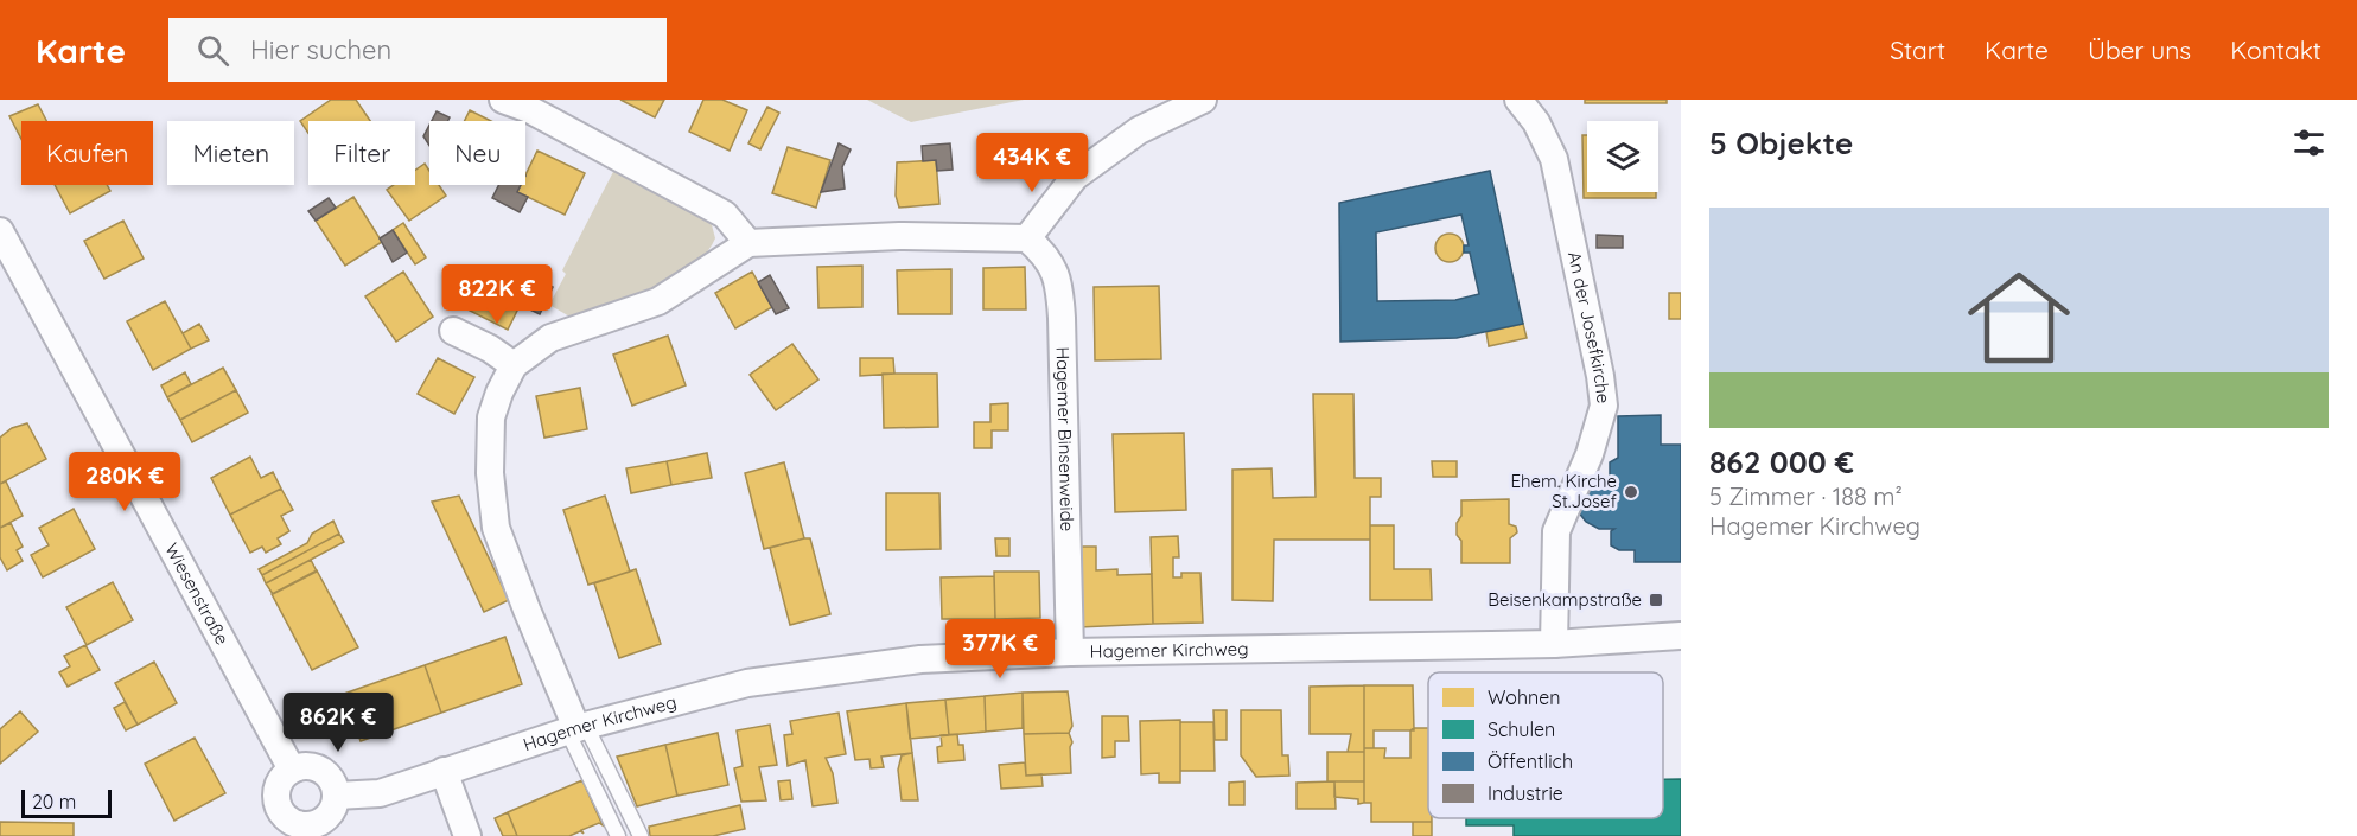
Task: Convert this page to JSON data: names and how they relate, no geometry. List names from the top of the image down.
{
  "streets": {
    "street": [
      "An der Josefkirche",
      "Hagemer Binsenweide",
      "Wiesenstraße",
      "Hagemer Kirchweg"
    ]
  },
  "crossings": [
    ["An der Josefkirche", "Hagemer Kirchweg"],
    ["Hagemer Binsenweide", "Hagemer Kirchweg"],
    ["Wiesenstraße", "Hagemer Kirchweg"]
  ],
  "places": {
    "other": ["Ehem. Kirche St.Josef"],
    "transit": ["Beisenkampstraße"]
  },
  "legend": [
    "Wohnen",
    "Schulen",
    "Öffentlich",
    "Industrie"
  ],
  "scale_bar": "20 m",
  "page": {
    "header": "Karte",
    "search": "Hier suchen",
    "nav": [
      "Start",
      "Karte",
      "Über uns",
      "Kontakt"
    ],
    "heading": "5 Objekte",
    "chip": [
      "Kaufen",
      "Mieten",
      "Filter",
      "Neu"
    ],
    "price": [
      "434K €",
      "822K €",
      "280K €",
      "377K €",
      "862K €"
    ],
    "list": [
      {
        "name": "862 000 €",
        "note": "5 Zimmer · 188 m² · Hagemer Kirchweg"
      }
    ],
    "scale": "20 m"
  }
}
